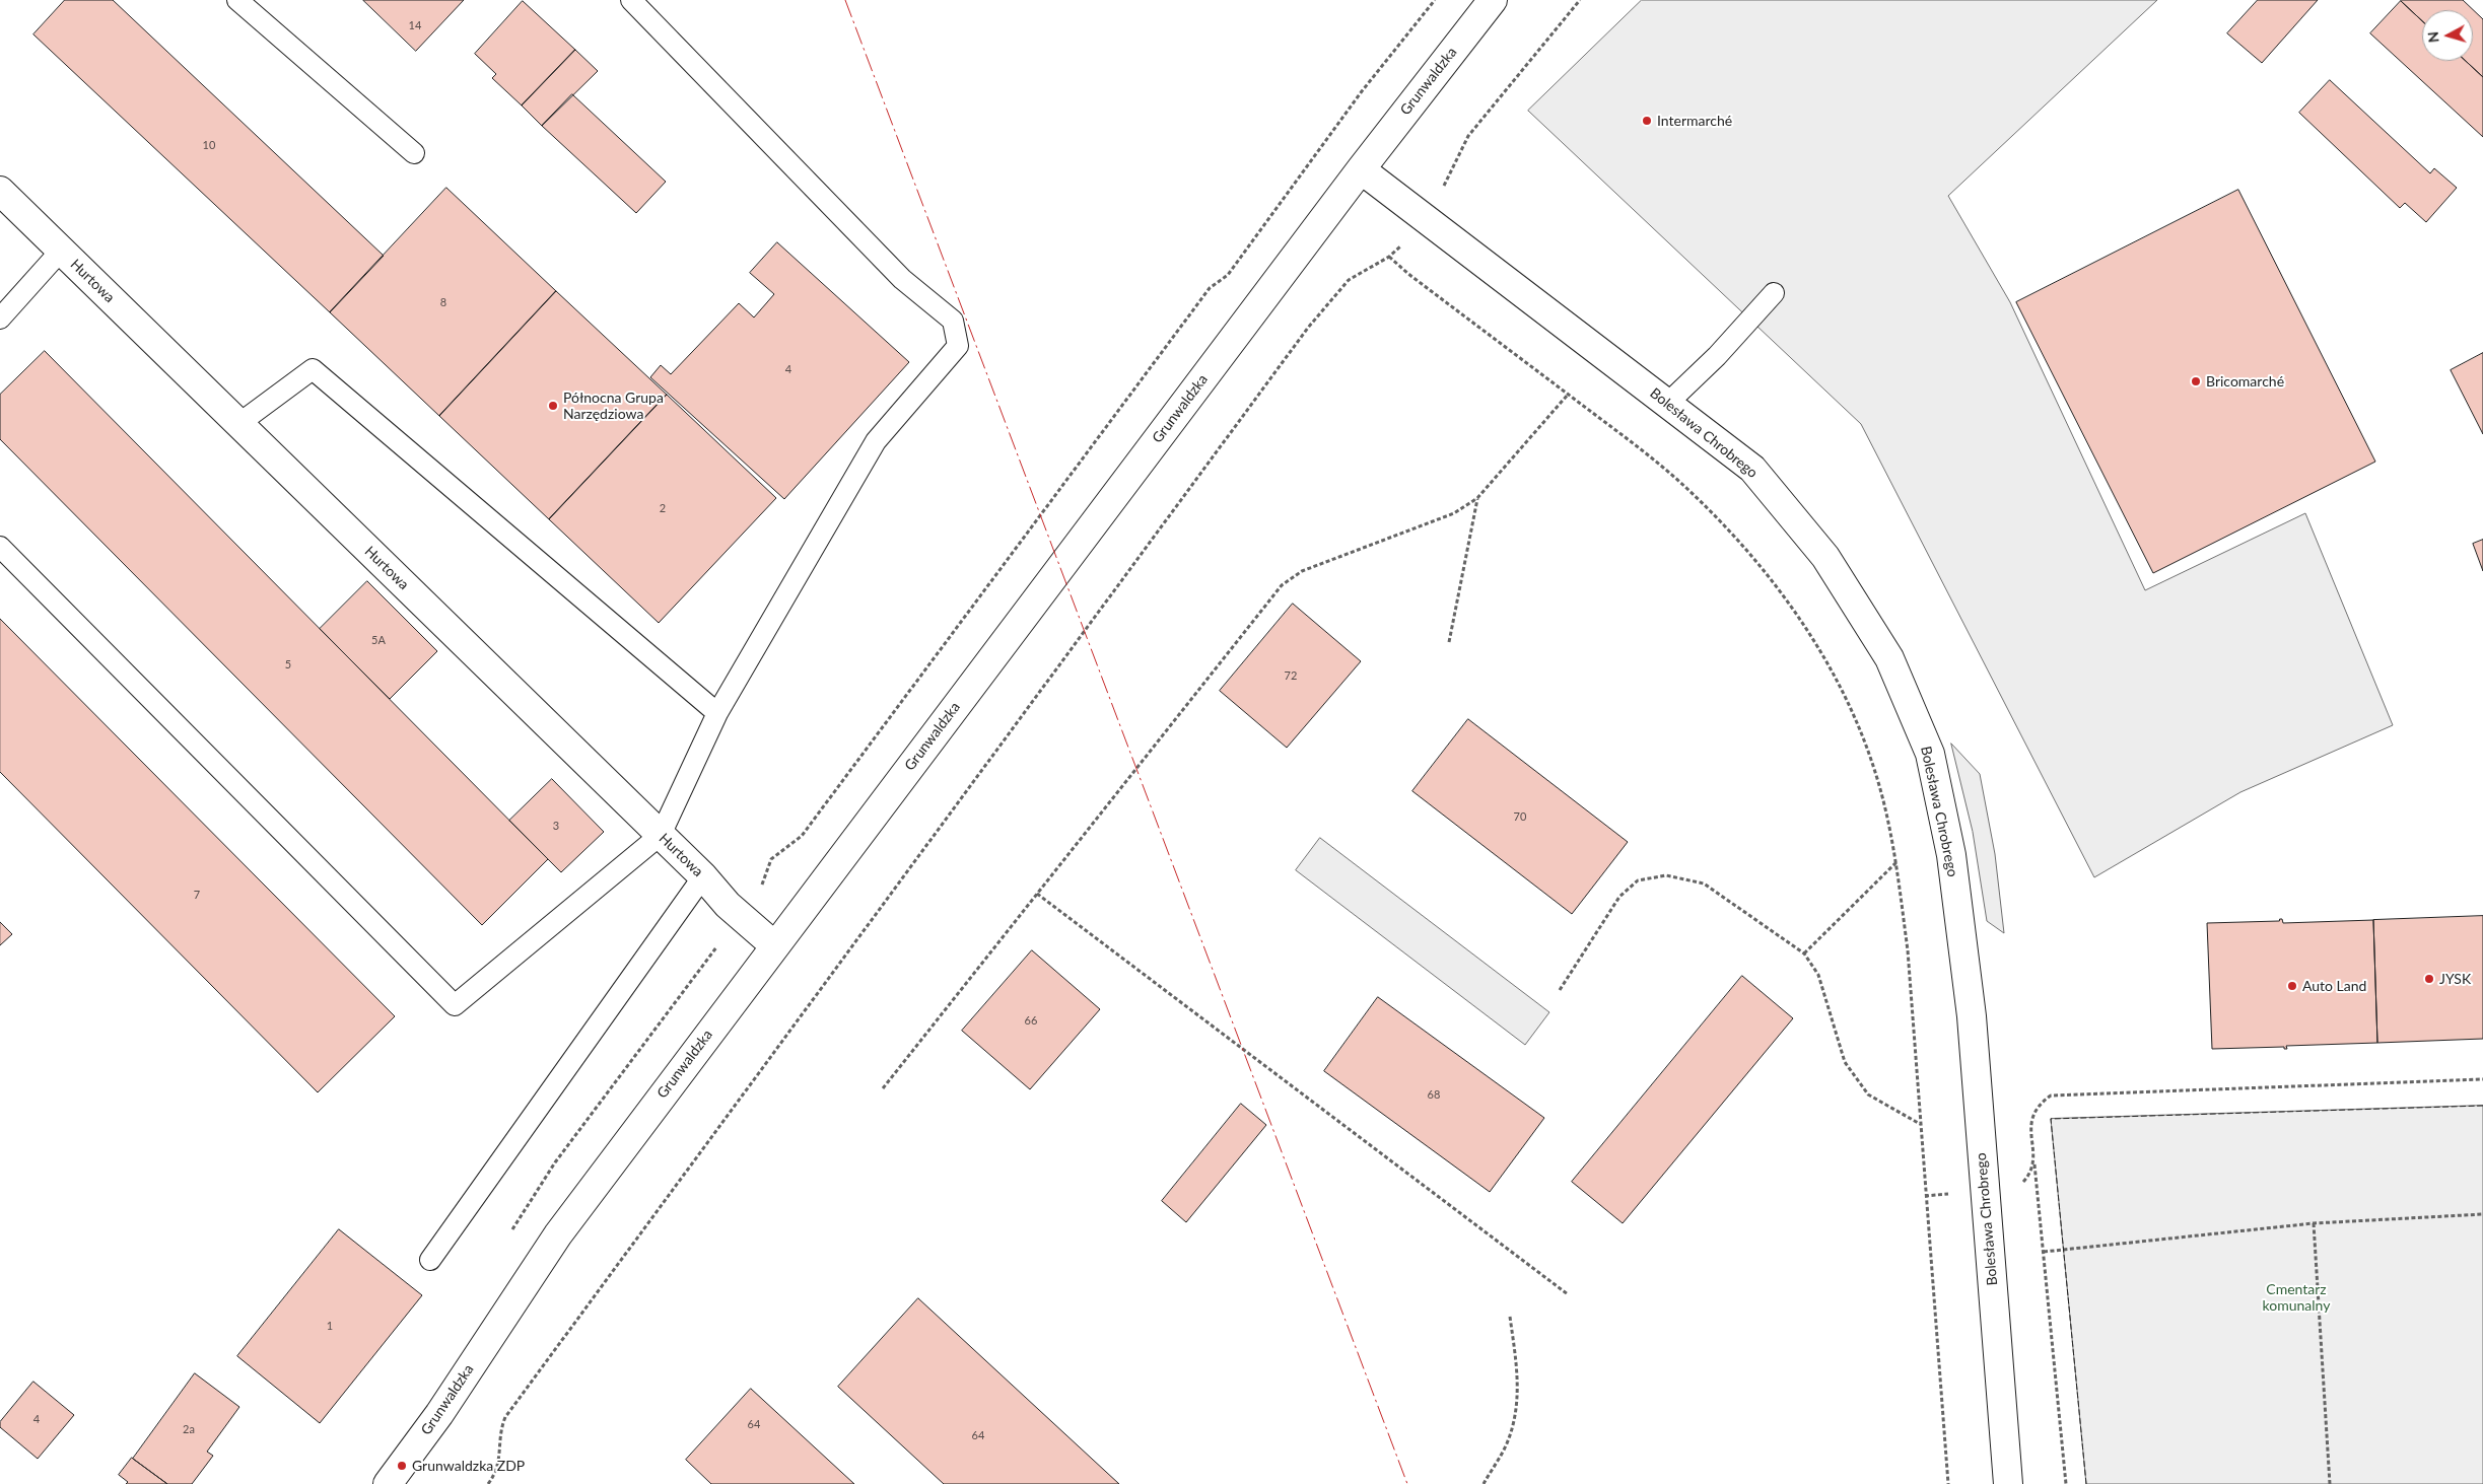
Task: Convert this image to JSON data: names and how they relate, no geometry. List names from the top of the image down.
{
  "streets": {
    "street": ["Grunwaldzka", "Hurtowa", "Bolesława Chrobrego"]
  },
  "crossings": [
    ["Grunwaldzka", "Hurtowa"],
    ["Grunwaldzka", "Bolesława Chrobrego"]
  ],
  "parks": ["Cmentarz komunalny"],
  "places": [
    "Intermarché",
    "Bricomarché",
    "Północna Grupa Narzędziowa",
    "JYSK",
    "Auto Land",
    "Grunwaldzka ZDP"
  ],
  "house_numbers": [
    "14",
    "10",
    "8",
    "4",
    "2",
    "5A",
    "5",
    "72",
    "70",
    "3",
    "7",
    "66",
    "68",
    "1",
    "4",
    "64",
    "2a",
    "64"
  ],
  "north": "left"
}
